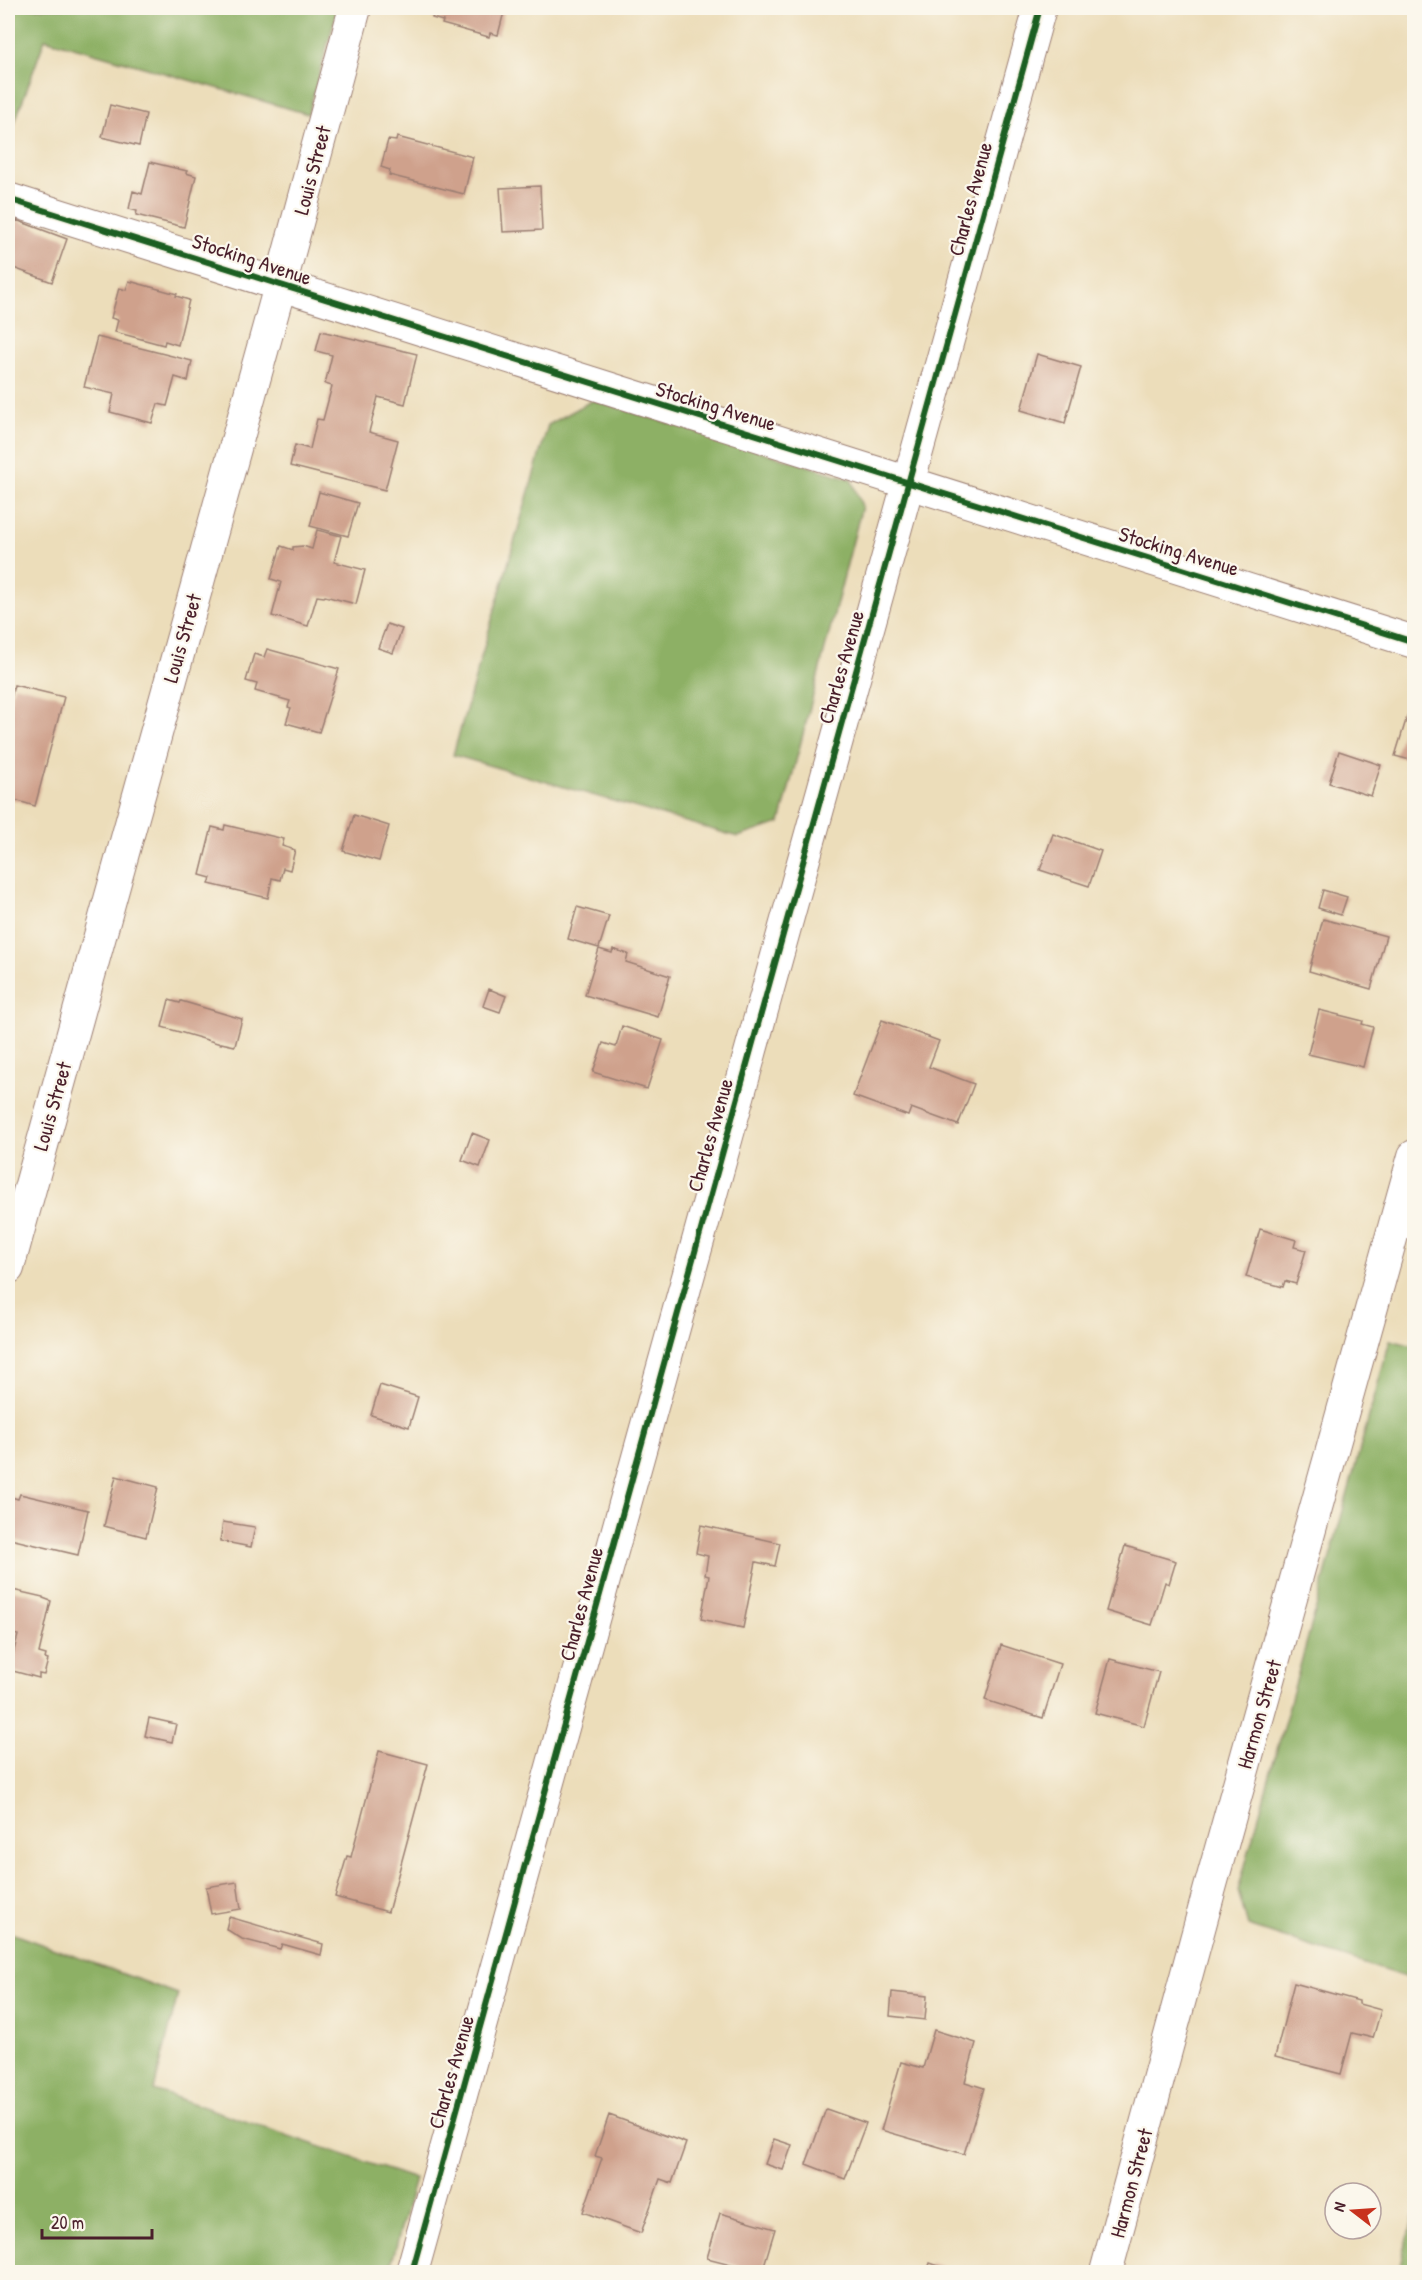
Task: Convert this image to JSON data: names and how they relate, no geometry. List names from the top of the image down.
{
  "streets": {
    "street": [
      "Louis Street",
      "Charles Avenue",
      "Stocking Avenue",
      "Harmon Street"
    ]
  },
  "crossings": [
    ["Louis Street", "Stocking Avenue"],
    ["Charles Avenue", "Stocking Avenue"]
  ],
  "scale_bar": "20 m",
  "north": "left"
}
